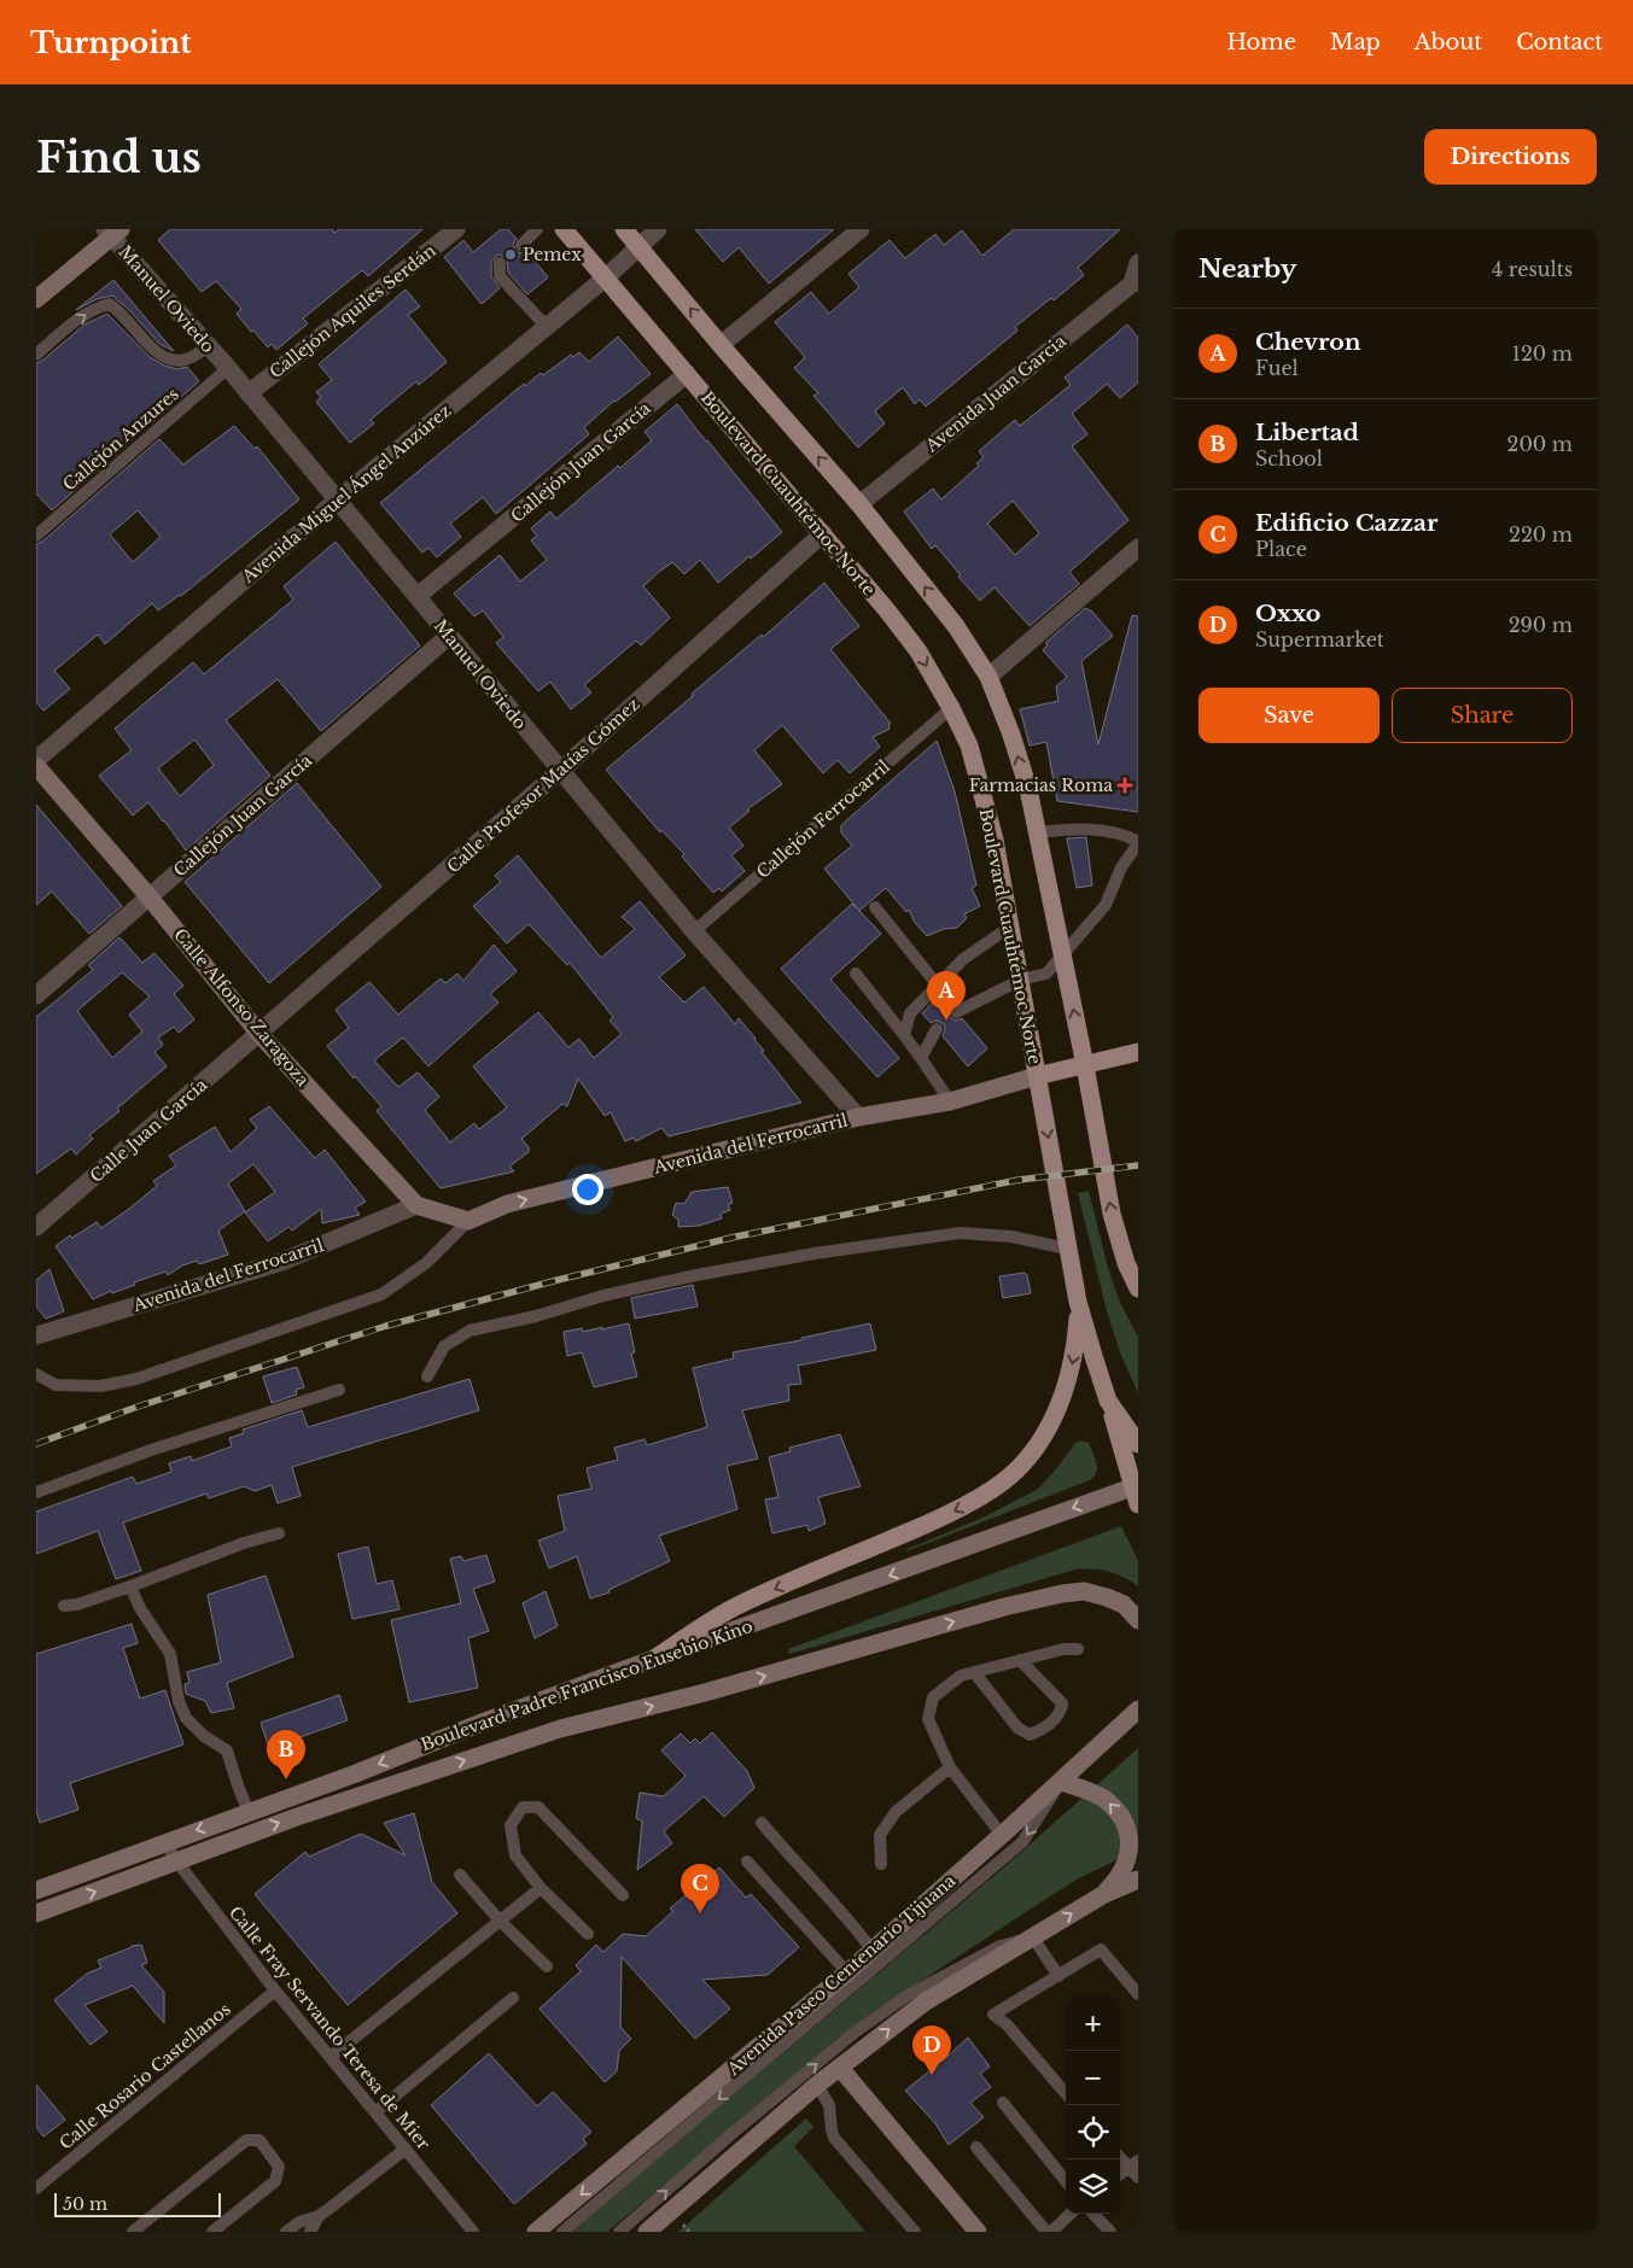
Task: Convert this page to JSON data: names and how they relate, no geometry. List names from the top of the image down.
{
  "streets": {
    "main road": [
      "Boulevard Cuauhtémoc Norte",
      "Calle Alfonso Zaragoza",
      "Avenida del Ferrocarril",
      "Boulevard Padre Francisco Eusebio Kino",
      "Avenida Paseo Centenario Tijuana"
    ],
    "street": [
      "Manuel Oviedo",
      "Callejón Aquiles Serdán",
      "Avenida Juan Garcia",
      "Callejón Juan García",
      "Avenida Miguel Ángel Anzúrez",
      "Calle Profesor Matías Gómez",
      "Calle Juan García"
    ],
    "lane": [
      "Callejón Anzures",
      "Callejón Ferrocarril",
      "Calle Fray Servando Teresa de Mier",
      "Calle Rosario Castellanos"
    ]
  },
  "crossings": [
    ["Manuel Oviedo", "Callejón Aquiles Serdán"],
    ["Manuel Oviedo", "Callejón Anzures"],
    ["Manuel Oviedo", "Callejón Juan García"],
    ["Manuel Oviedo", "Avenida Miguel Ángel Anzúrez"],
    ["Manuel Oviedo", "Calle Profesor Matías Gómez"],
    ["Manuel Oviedo", "Callejón Ferrocarril"],
    ["Manuel Oviedo", "Avenida del Ferrocarril"],
    ["Callejón Juan García", "Boulevard Cuauhtémoc Norte"],
    ["Callejón Juan García", "Calle Alfonso Zaragoza"],
    ["Avenida Miguel Ángel Anzúrez", "Boulevard Cuauhtémoc Norte"],
    ["Boulevard Cuauhtémoc Norte", "Calle Profesor Matías Gómez"],
    ["Boulevard Cuauhtémoc Norte", "Callejón Ferrocarril"],
    ["Boulevard Cuauhtémoc Norte", "Avenida del Ferrocarril"],
    ["Calle Profesor Matías Gómez", "Calle Alfonso Zaragoza"],
    ["Calle Profesor Matías Gómez", "Calle Juan García"],
    ["Calle Alfonso Zaragoza", "Calle Juan García"],
    ["Calle Alfonso Zaragoza", "Avenida del Ferrocarril"],
    ["Boulevard Padre Francisco Eusebio Kino", "Calle Fray Servando Teresa de Mier"],
    ["Calle Fray Servando Teresa de Mier", "Calle Rosario Castellanos"]
  ],
  "one_way": ["Avenida del Ferrocarril"],
  "places": {
    "other": ["Pemex"],
    "health": ["Farmacias Roma"]
  },
  "scale_bar": "50 m",
  "page": {
    "header": "Turnpoint",
    "nav": [
      "Home",
      "Map",
      "About",
      "Contact"
    ],
    "buttons": [
      "Directions",
      ["Save", "Share"]
    ],
    "title": "Find us",
    "heading": ["Nearby", "4 results"],
    "list": [
      {
        "mark": "A",
        "name": "Chevron",
        "note": "Fuel",
        "value": "120 m"
      },
      {
        "mark": "B",
        "name": "Libertad",
        "note": "School",
        "value": "200 m"
      },
      {
        "mark": "C",
        "name": "Edificio Cazzar",
        "note": "Place",
        "value": "220 m"
      },
      {
        "mark": "D",
        "name": "Oxxo",
        "note": "Supermarket",
        "value": "290 m"
      }
    ],
    "pins": [
      "A",
      "B",
      "C",
      "D"
    ],
    "map_buttons": ["+", "−"],
    "scale": "50 m"
  }
}
